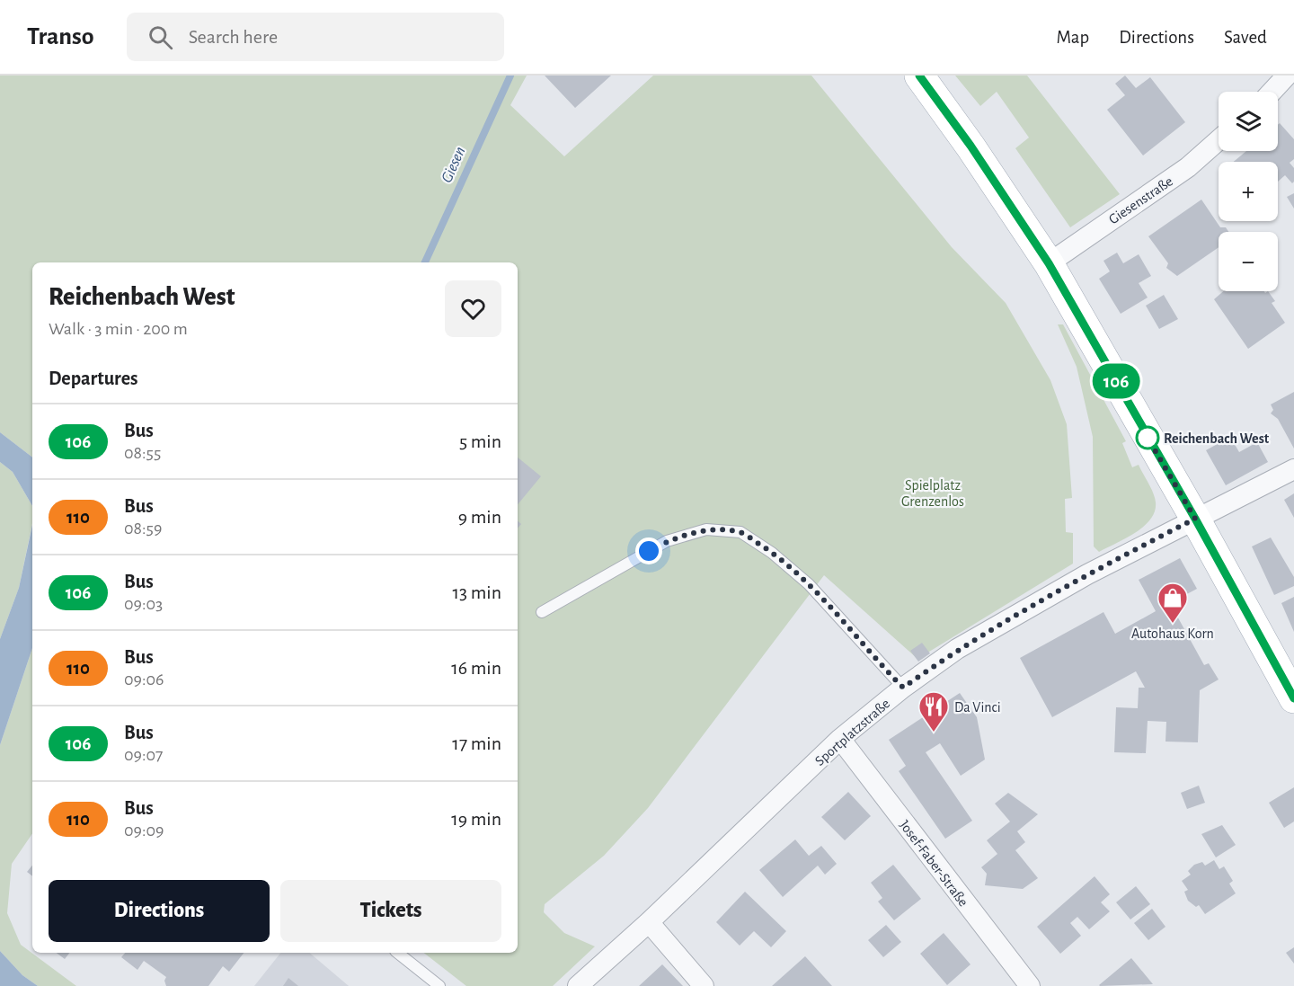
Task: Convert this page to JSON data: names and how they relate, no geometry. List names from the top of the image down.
{
  "streets": {
    "street": ["Giesenstraße", "Sportplatzstraße", "Josef-Faber-Straße"]
  },
  "crossings": [
    ["Sportplatzstraße", "Josef-Faber-Straße"]
  ],
  "water": ["Giesen"],
  "parks": ["Spielplatz Grenzenlos"],
  "places": {
    "other": ["Reichenbach West"],
    "shop": ["Autohaus Korn"],
    "restaurant": ["Da Vinci"]
  },
  "lines": ["bus line 106"],
  "page": {
    "header": "Transo",
    "search": "Search here",
    "nav": ["Map", "Directions", "Saved"],
    "on_map": "106",
    "map_buttons": ["+", "−"],
    "heading": [
      ["Reichenbach West", "Walk · 3 min · 200 m"],
      "Departures"
    ],
    "list": [
      {
        "mark": "106",
        "name": "Bus",
        "note": "08:55",
        "value": "5 min"
      },
      {
        "mark": "110",
        "name": "Bus",
        "note": "08:59",
        "value": "9 min"
      },
      {
        "mark": "106",
        "name": "Bus",
        "note": "09:03",
        "value": "13 min"
      },
      {
        "mark": "110",
        "name": "Bus",
        "note": "09:06",
        "value": "16 min"
      },
      {
        "mark": "106",
        "name": "Bus",
        "note": "09:07",
        "value": "17 min"
      },
      {
        "mark": "110",
        "name": "Bus",
        "note": "09:09",
        "value": "19 min"
      }
    ],
    "buttons": ["Directions", "Tickets"]
  }
}
